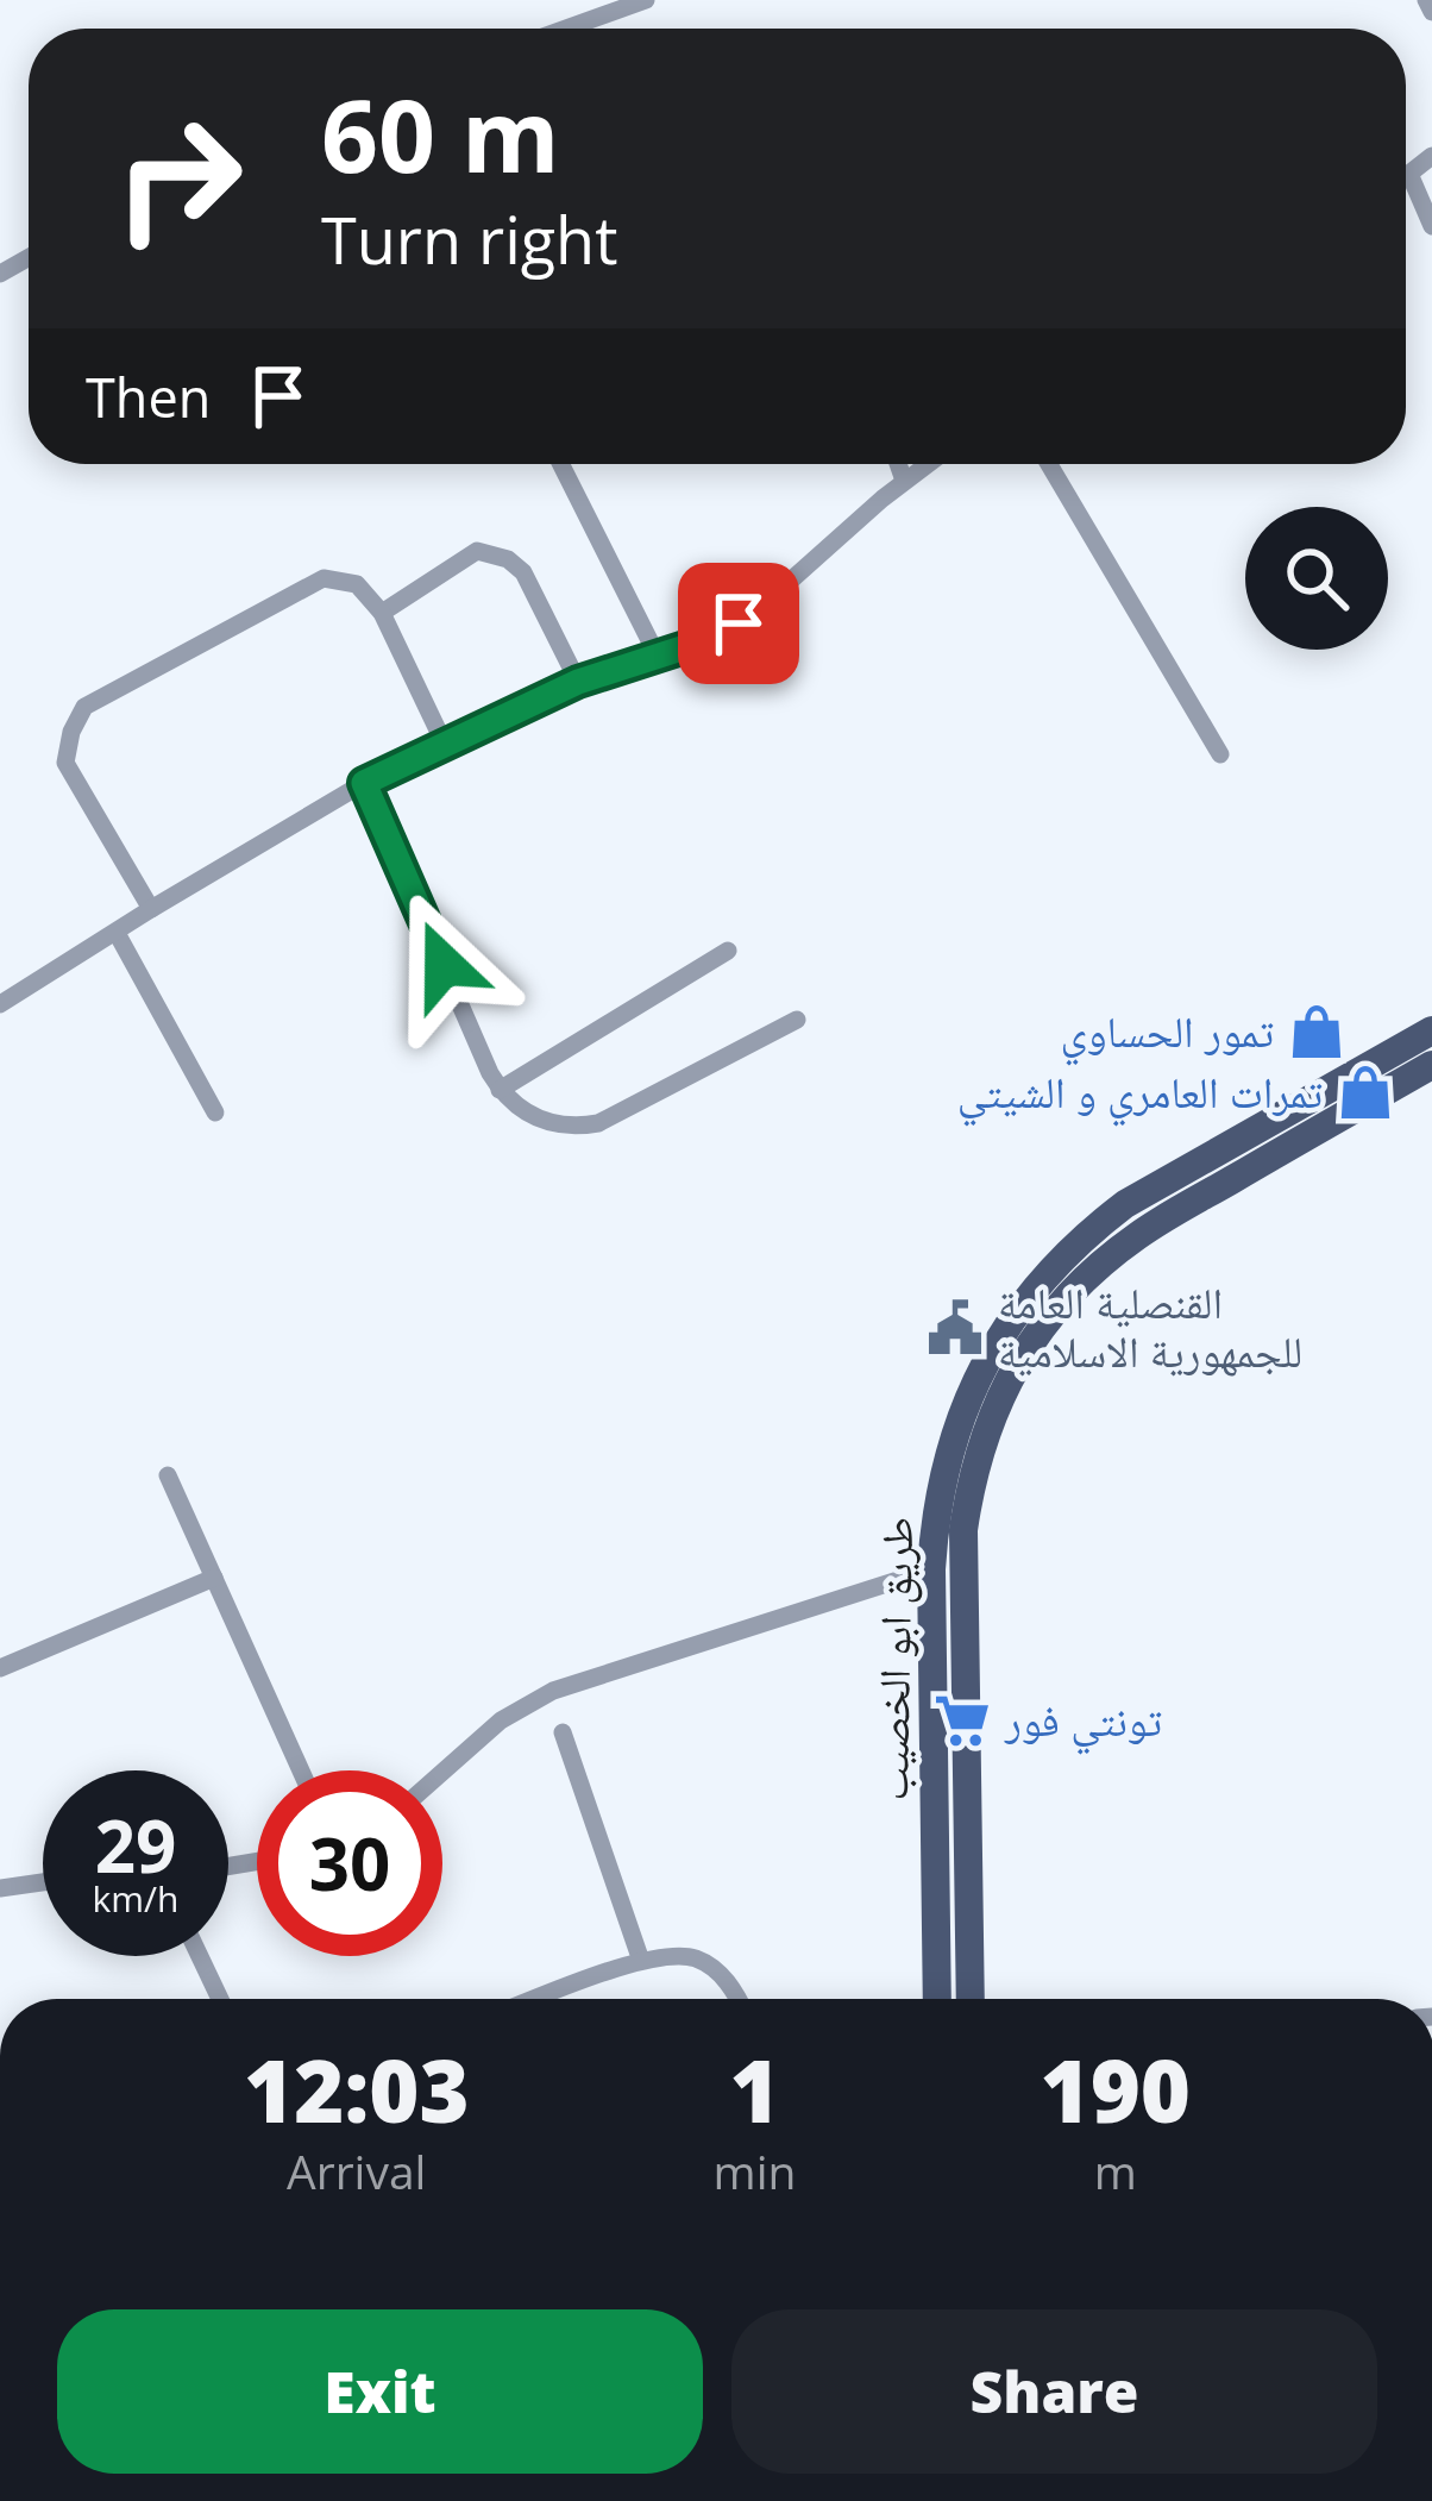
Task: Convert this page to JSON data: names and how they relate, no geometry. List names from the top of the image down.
{
  "streets": {
    "main road": ["طريق ابو الخصيب"]
  },
  "places": {
    "shop": ["تمور الحساوي", "تمرات العامري و الشيتي"],
    "public building": ["القنصلية العامة للجمهورية الاسلامية"],
    "supermarket": ["تونتي فور"]
  },
  "page": {
    "turn": ["60 m", "Turn right"],
    "then": "Then",
    "speed": "29 km/h",
    "limit": "30",
    "eta": [
      "12:03",
      "Arrival",
      "1",
      "min",
      "190",
      "m"
    ],
    "buttons": ["Exit", "Share"]
  }
}
